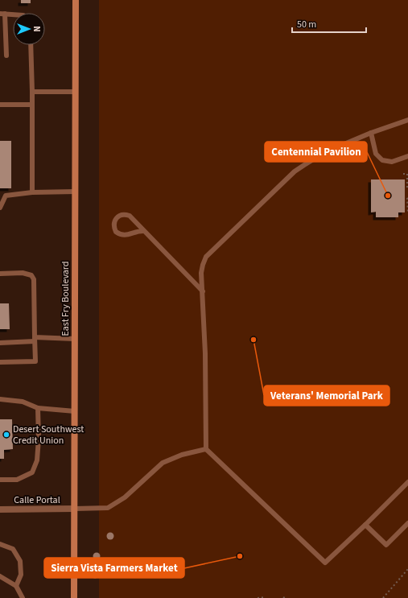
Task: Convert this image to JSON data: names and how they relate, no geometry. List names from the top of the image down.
{
  "streets": {
    "main road": ["East Fry Boulevard"],
    "street": ["Calle Portal"]
  },
  "crossings": [
    ["East Fry Boulevard", "Calle Portal"]
  ],
  "places": [
    "Centennial Pavilion",
    "Veterans' Memorial Park",
    "Desert Southwest Credit Union",
    "Sierra Vista Farmers Market"
  ],
  "scale_bar": "50 m",
  "north": "right"
}
